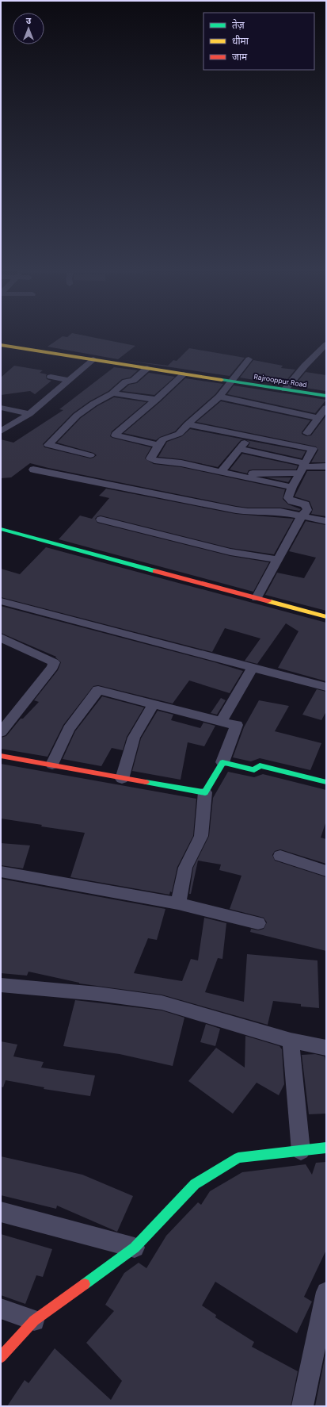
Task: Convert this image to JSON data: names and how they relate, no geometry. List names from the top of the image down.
{
  "streets": {
    "street": ["Rajrooppur Road"]
  },
  "legend": ["तेज़", "धीमा", "जाम"],
  "north": "top"
}
